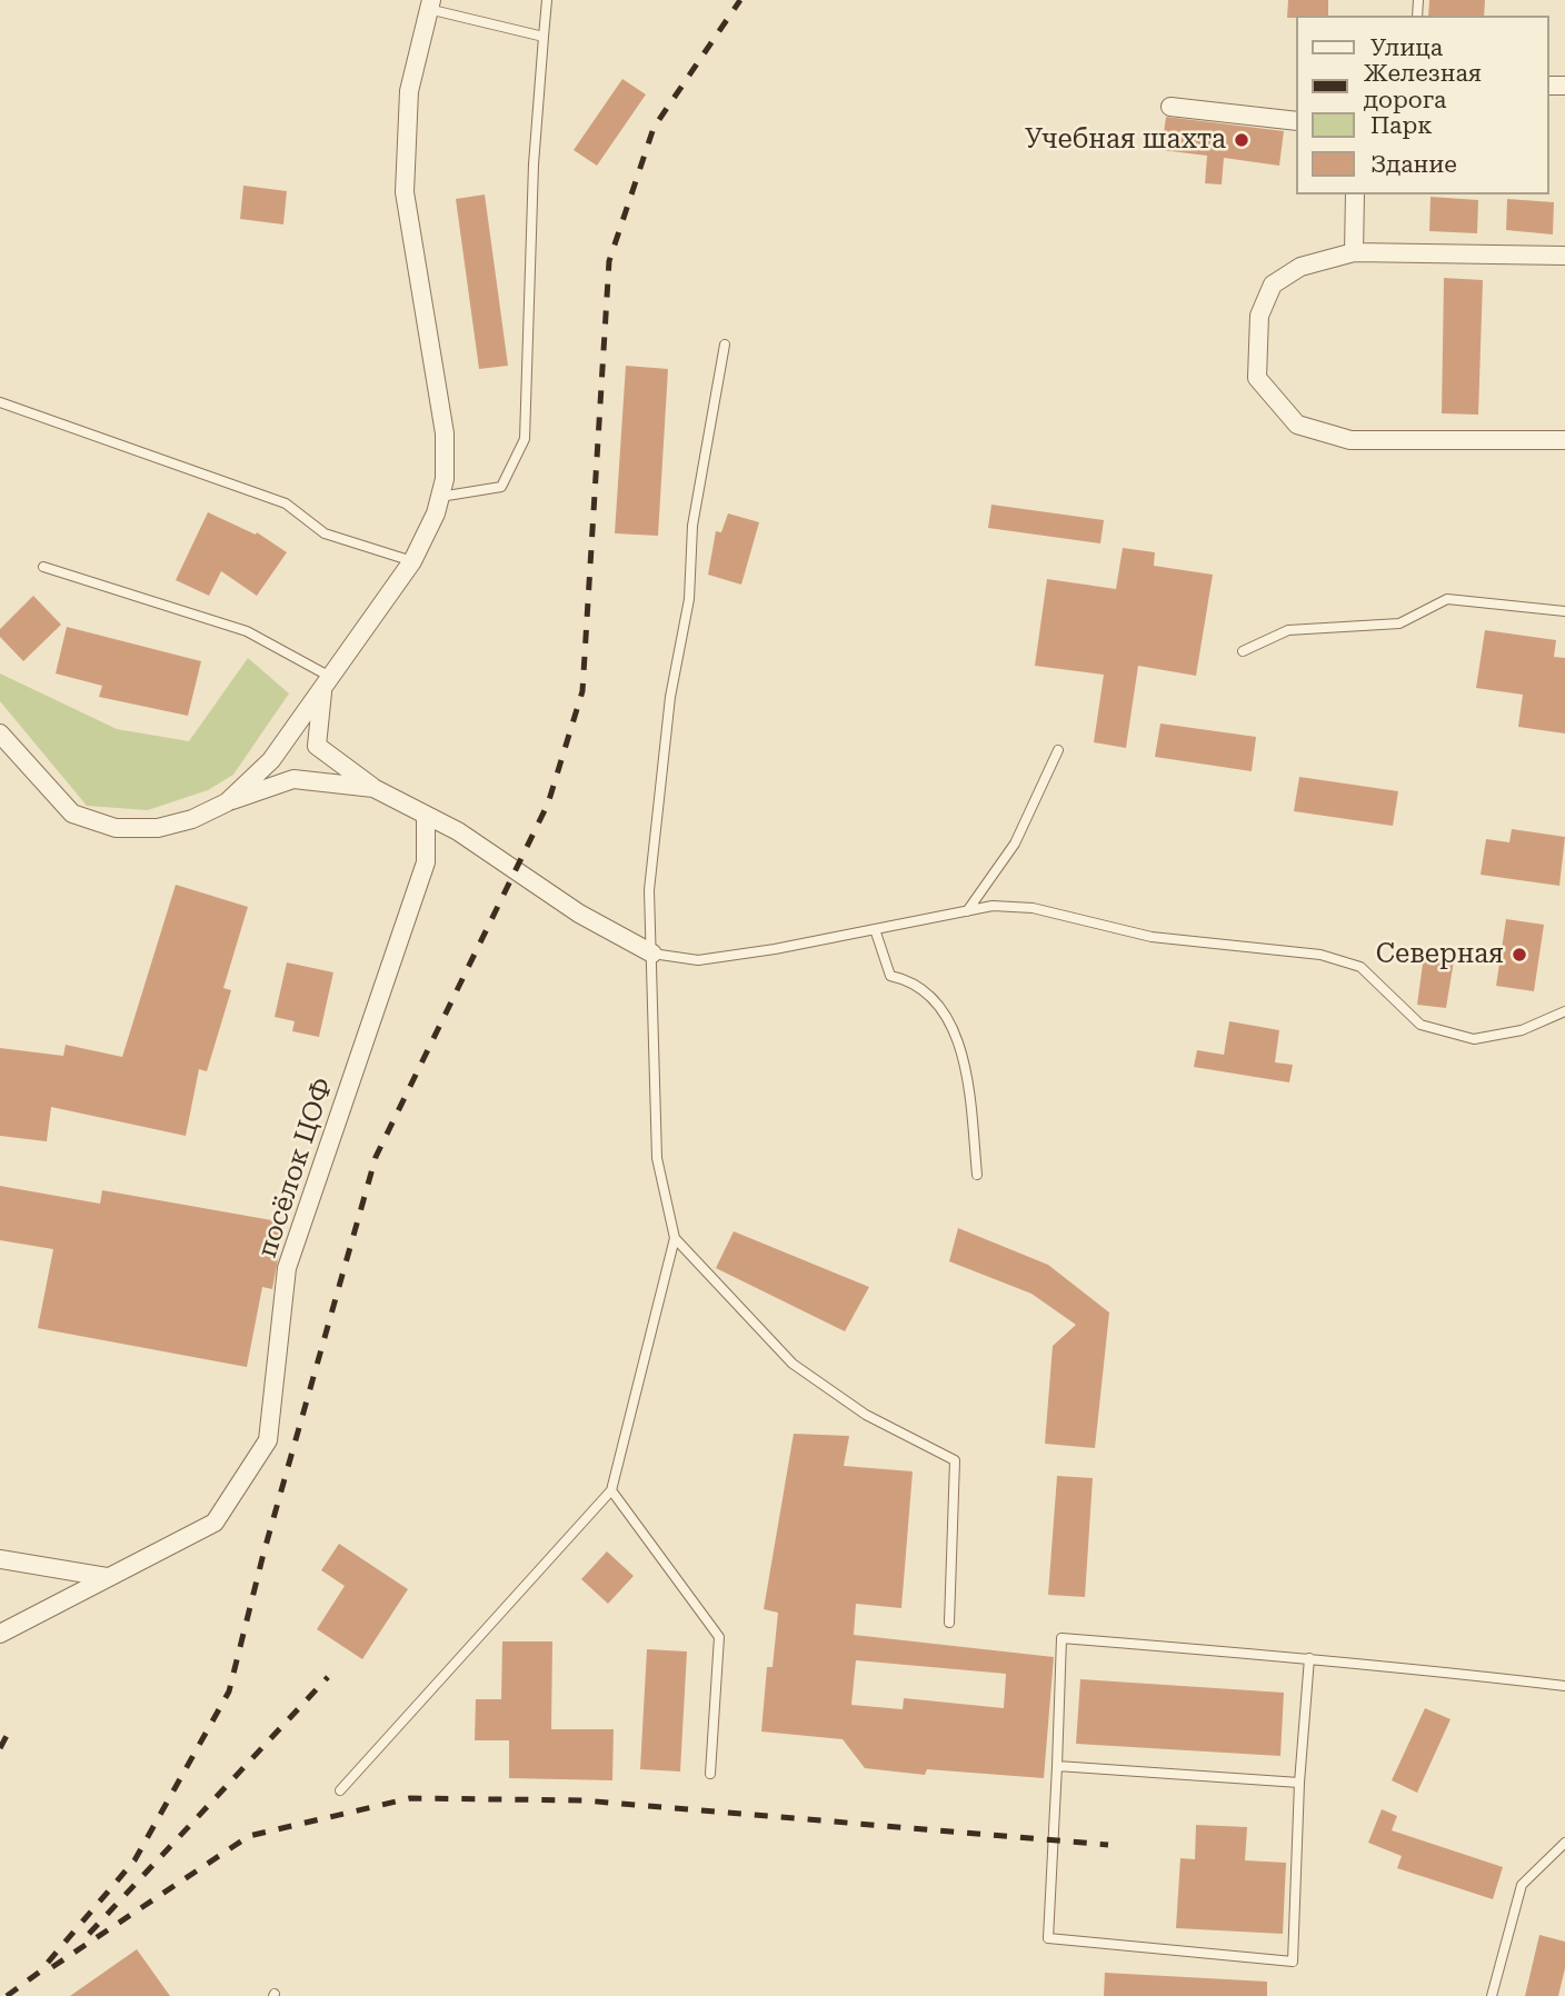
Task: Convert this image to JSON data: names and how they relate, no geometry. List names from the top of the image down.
{
  "streets": {
    "street": ["посёлок ЦОФ"]
  },
  "places": ["Учебная шахта", "Северная"],
  "legend": [
    "Улица",
    "Железная дорога",
    "Парк",
    "Здание"
  ]
}
